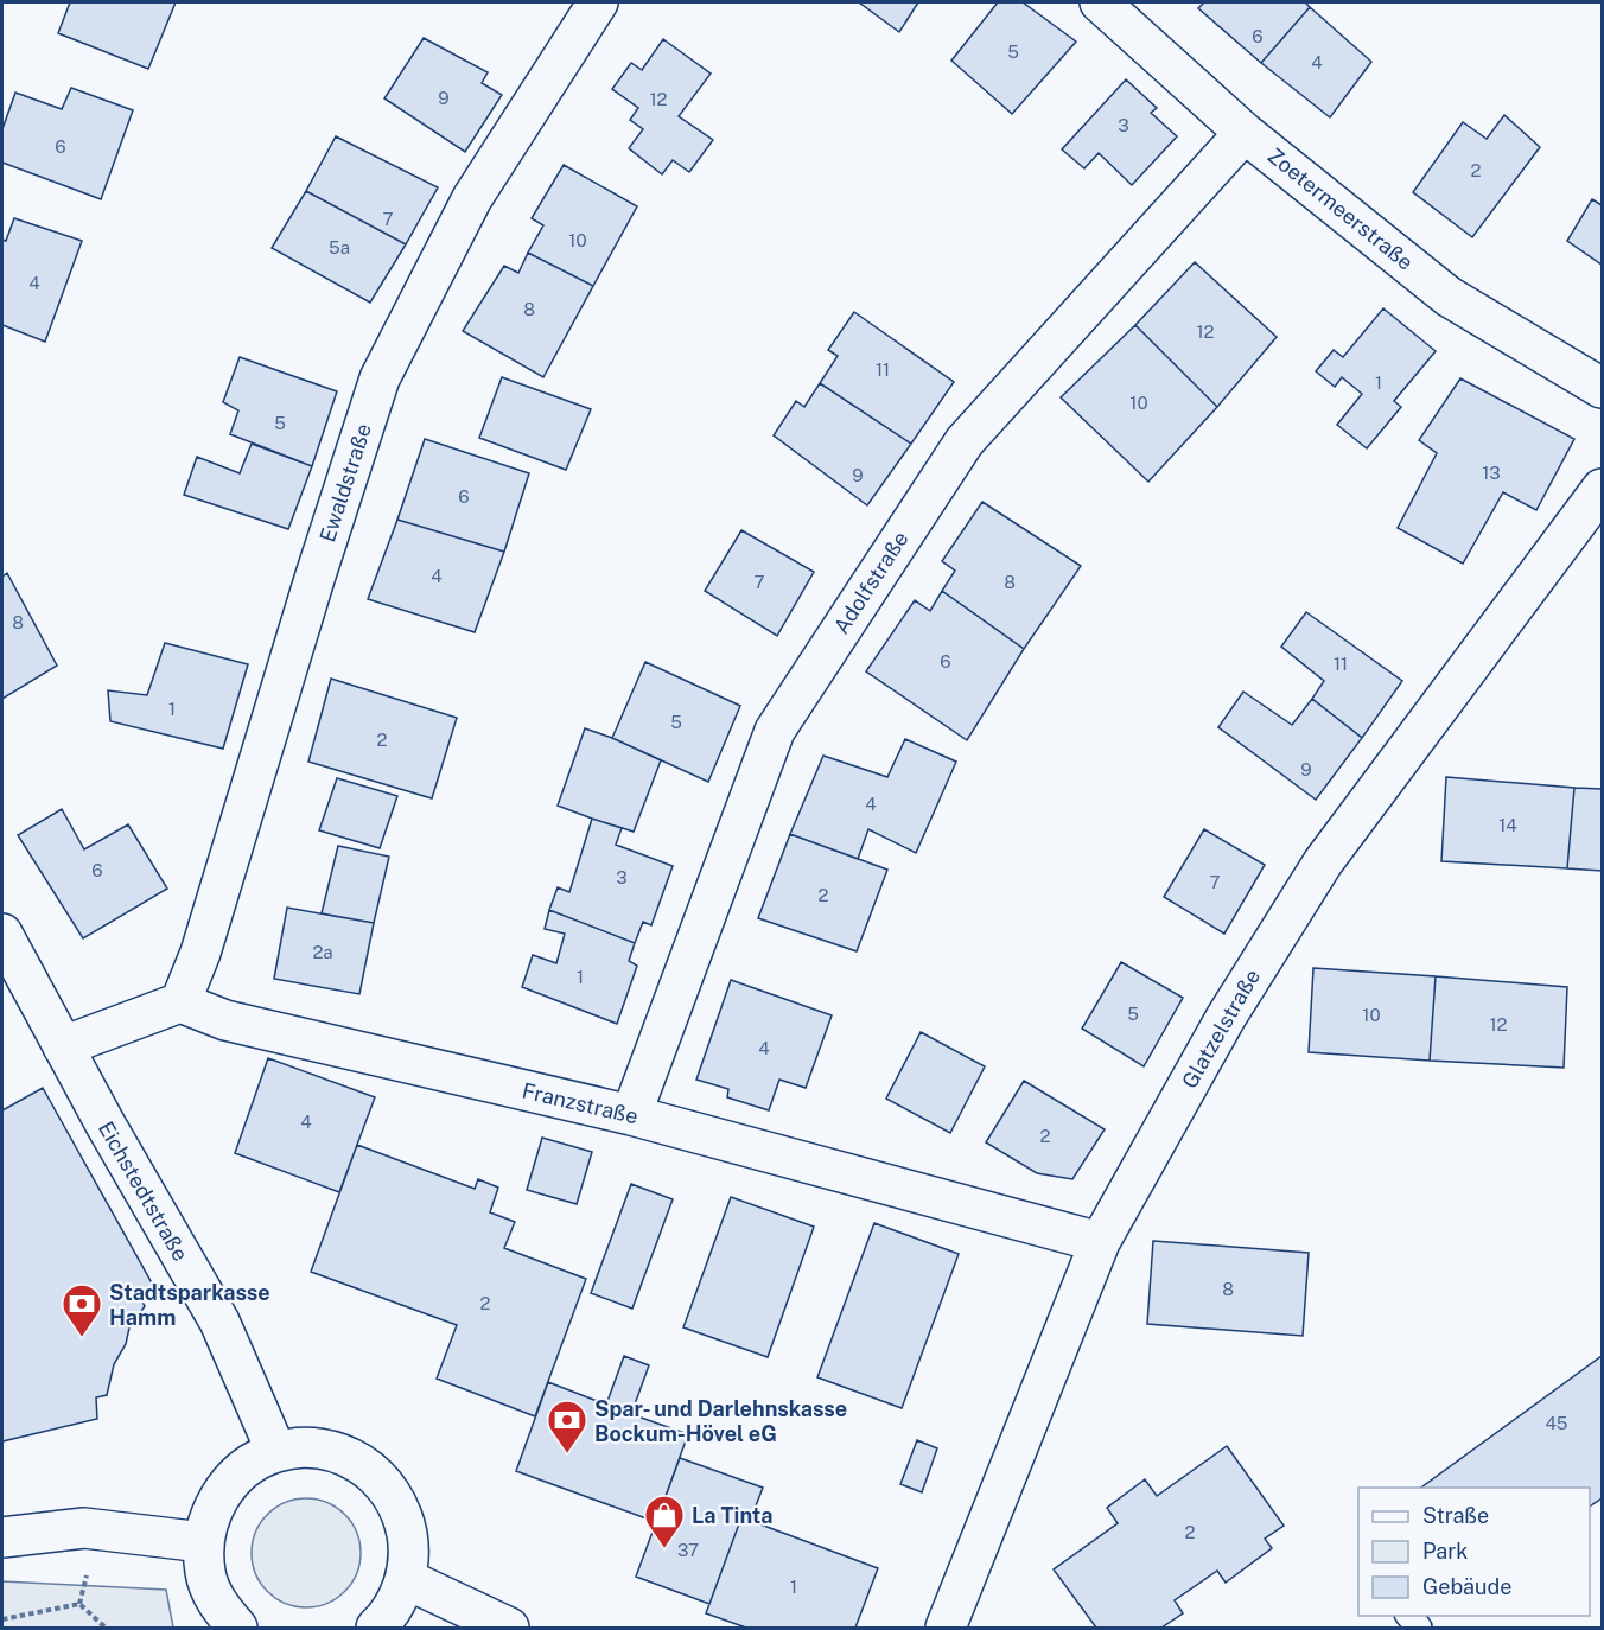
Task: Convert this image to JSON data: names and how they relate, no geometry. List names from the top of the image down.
{
  "streets": {
    "street": [
      "Zoetermeerstraße",
      "Ewaldstraße",
      "Adolfstraße",
      "Glatzelstraße",
      "Franzstraße",
      "Eichstedtstraße"
    ]
  },
  "crossings": [
    ["Zoetermeerstraße", "Adolfstraße"],
    ["Ewaldstraße", "Franzstraße"],
    ["Adolfstraße", "Franzstraße"],
    ["Glatzelstraße", "Franzstraße"]
  ],
  "places": {
    "bank": ["Stadtsparkasse Hamm", "Spar- und Darlehnskasse Bockum-Hövel eG"],
    "shop": ["La Tinta"]
  },
  "house_numbers": [
    "6",
    "5",
    "4",
    "9",
    "12",
    "3",
    "6",
    "2",
    "7",
    "10",
    "5a",
    "4",
    "8",
    "12",
    "11",
    "1",
    "10",
    "5",
    "13",
    "9",
    "6",
    "4",
    "7",
    "8",
    "8",
    "6",
    "11",
    "1",
    "5",
    "2",
    "9",
    "4",
    "14",
    "6",
    "3",
    "7",
    "2",
    "2a",
    "1",
    "5",
    "10",
    "12",
    "4",
    "4",
    "2",
    "8",
    "2",
    "45",
    "2",
    "37",
    "1"
  ],
  "legend": ["Straße", "Park", "Gebäude"]
}
